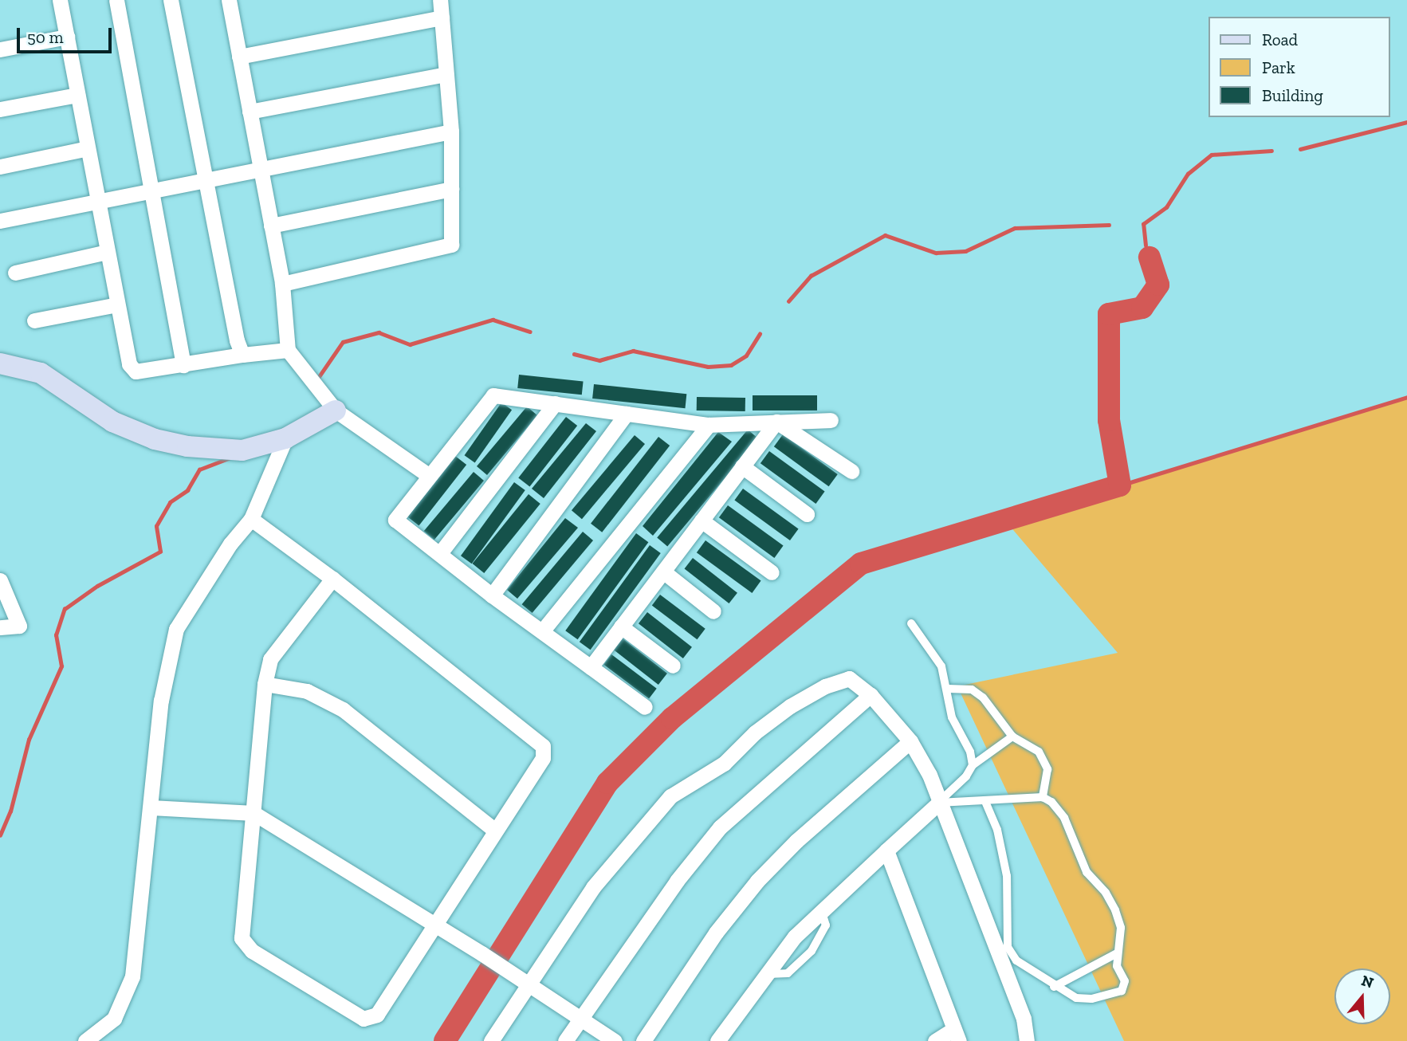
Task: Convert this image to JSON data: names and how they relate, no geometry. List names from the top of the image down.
{
  "legend": ["Road", "Park", "Building"],
  "scale_bar": "50 m",
  "north": "top"
}
